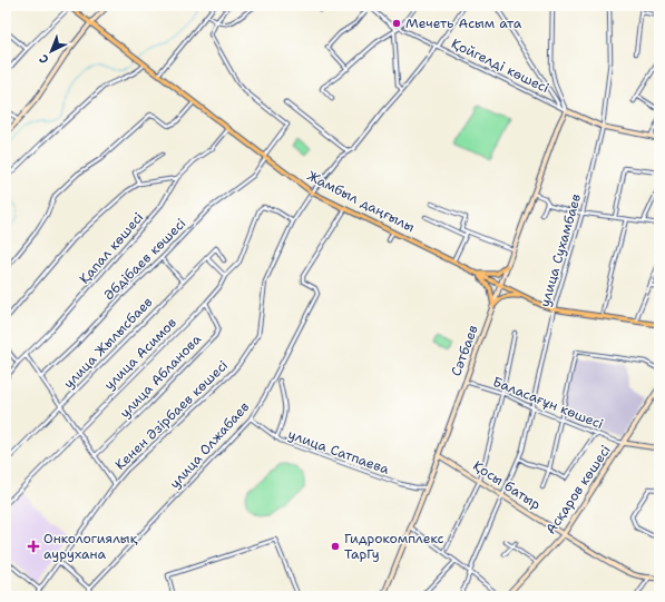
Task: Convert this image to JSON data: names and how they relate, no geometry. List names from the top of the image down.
{
  "streets": {
    "main road": ["Жамбыл даңғылы"],
    "street": [
      "Қойгелді көшесі",
      "Қапал көшесі",
      "улица Сухамбаев",
      "Әбдібаев көшесі",
      "улица Жылысбаев",
      "Сәтбаев",
      "улица Асимов",
      "улица Абланова",
      "Баласағұн көшесі",
      "Кенен Әзірбаев көшесі",
      "улица Олжабаев",
      "улица Сатпаева",
      "Қосы батыр",
      "Асқаров көшесі"
    ]
  },
  "crossings": [
    ["Қойгелді көшесі", "Сәтбаев"],
    ["Қойгелді көшесі", "Кенен Әзірбаев көшесі"],
    ["Жамбыл даңғылы", "Қапал көшесі"],
    ["Жамбыл даңғылы", "улица Сухамбаев"],
    ["Жамбыл даңғылы", "Әбдібаев көшесі"],
    ["Жамбыл даңғылы", "Сәтбаев"],
    ["Жамбыл даңғылы", "Кенен Әзірбаев көшесі"],
    ["Жамбыл даңғылы", "улица Олжабаев"],
    ["улица Сухамбаев", "Баласағұн көшесі"],
    ["улица Сухамбаев", "Қосы батыр"],
    ["Сәтбаев", "Баласағұн көшесі"],
    ["Сәтбаев", "улица Сатпаева"],
    ["Сәтбаев", "Қосы батыр"],
    ["улица Асимов", "улица Абланова"],
    ["улица Асимов", "Кенен Әзірбаев көшесі"],
    ["Баласағұн көшесі", "Асқаров көшесі"],
    ["улица Олжабаев", "улица Сатпаева"],
    ["Қосы батыр", "Асқаров көшесі"]
  ],
  "places": {
    "other": ["Мечеть Асым ата", "Гидрокомплекс ТарГу"],
    "health": ["Онкологиялық аурухана"]
  },
  "north": "bottom left"
}
